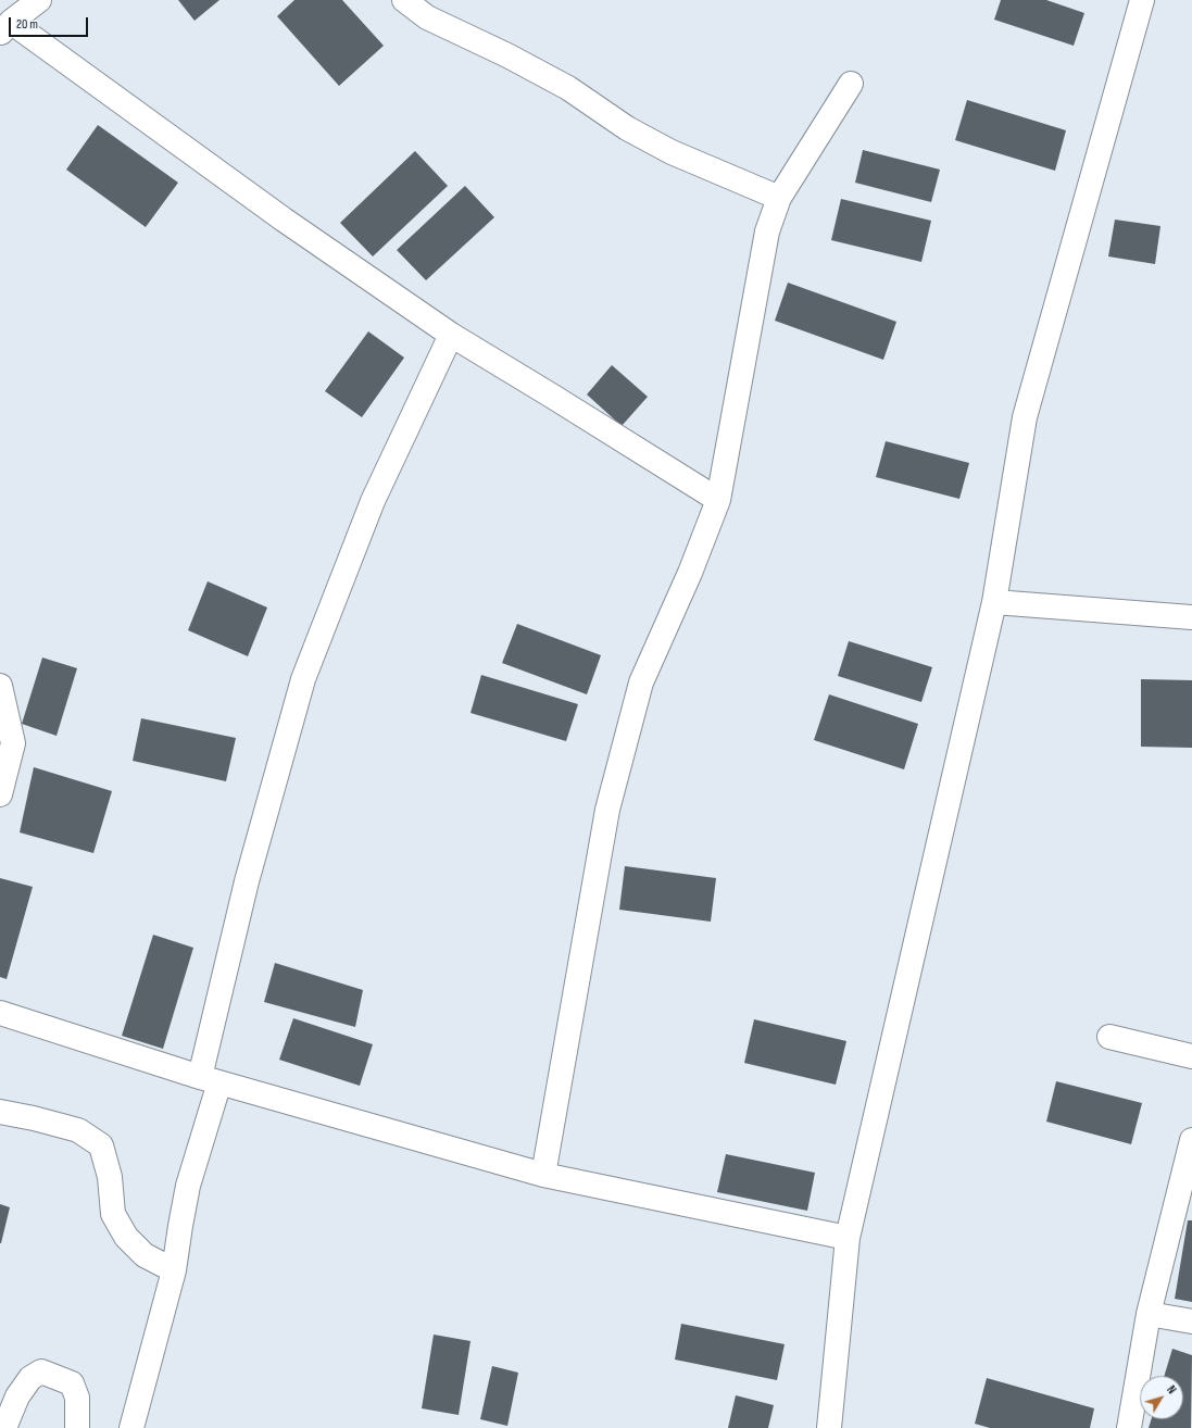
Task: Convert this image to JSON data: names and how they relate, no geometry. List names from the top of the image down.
{
  "scale_bar": "20 m",
  "north": "top right"
}
